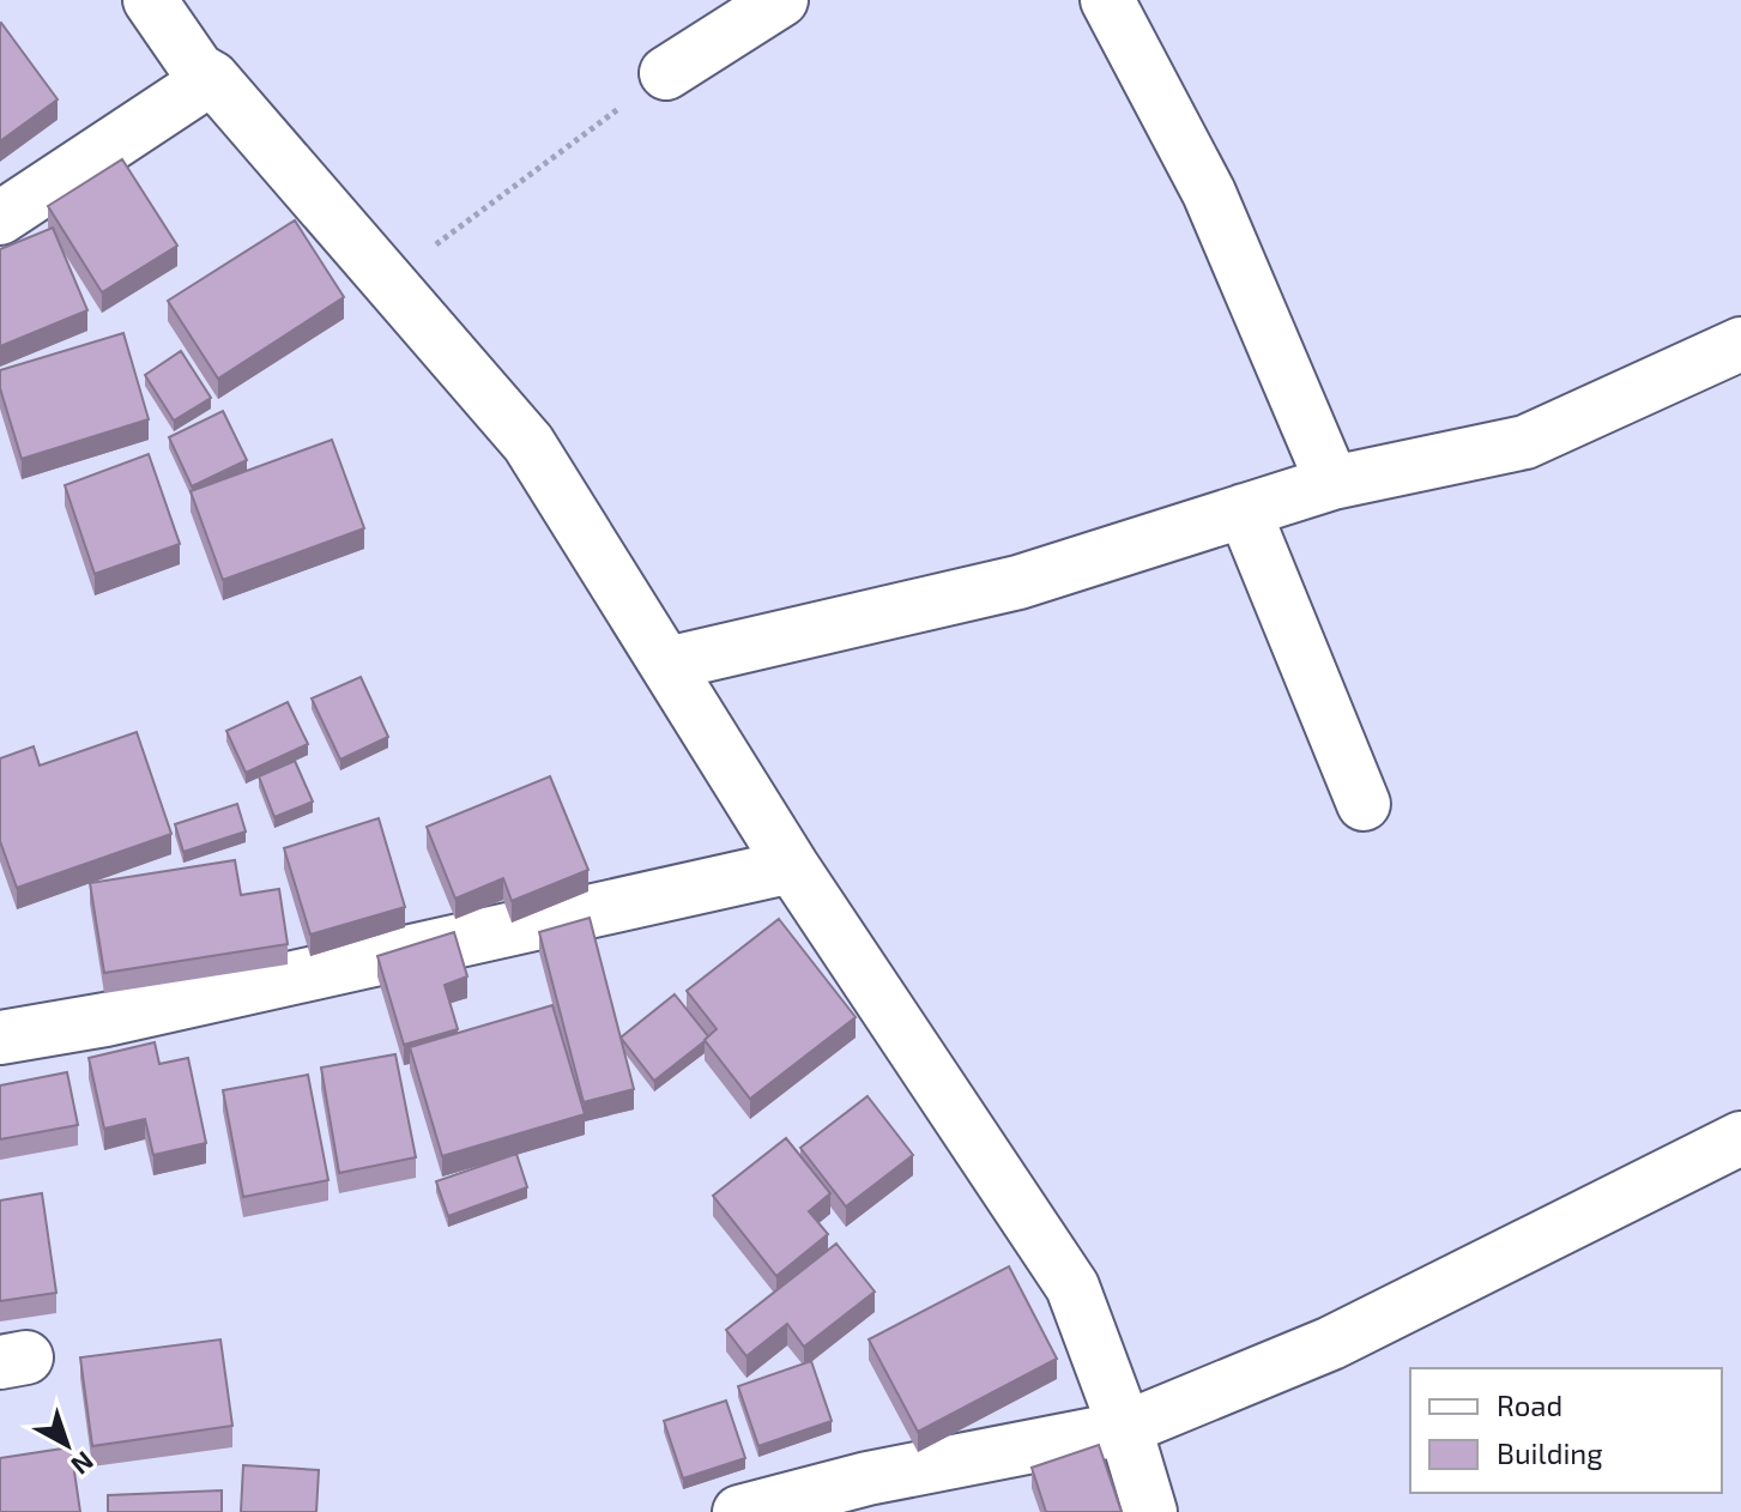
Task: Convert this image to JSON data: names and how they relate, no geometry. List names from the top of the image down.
{
  "legend": ["Road", "Building"],
  "north": "bottom right"
}
